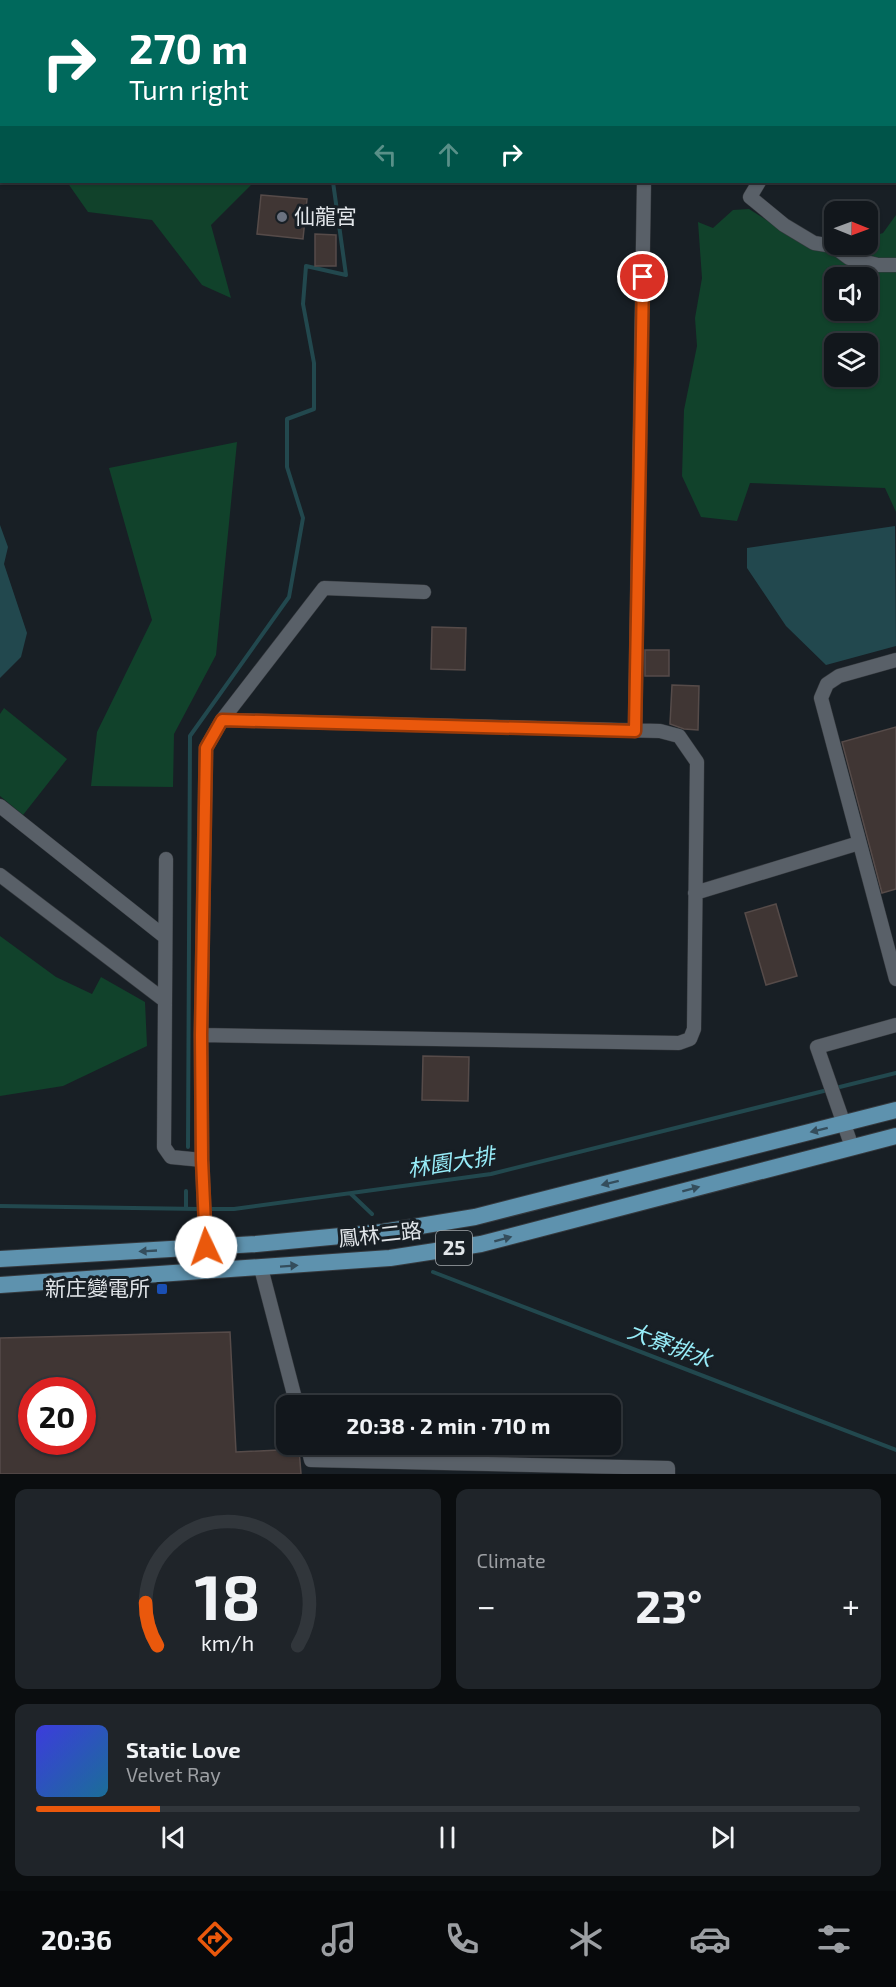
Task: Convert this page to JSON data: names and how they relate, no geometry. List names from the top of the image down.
{
  "streets": {
    "main road": ["鳳林二路", "25"]
  },
  "water": ["林園大排", "大寮排水"],
  "places": {
    "other": ["仙龍宮"],
    "transit": ["新庄變電所"]
  },
  "north": "right",
  "page": {
    "turn": ["270 m", "Turn right"],
    "limit": "20",
    "trip": "20:38 · 2 min · 710 m",
    "tile": "Climate",
    "heat": ["−", "23°", "+"],
    "song": ["Static Love", "Velvet Ray"],
    "tabs": "20:36",
    "gauge": ["18", "km/h"]
  }
}
